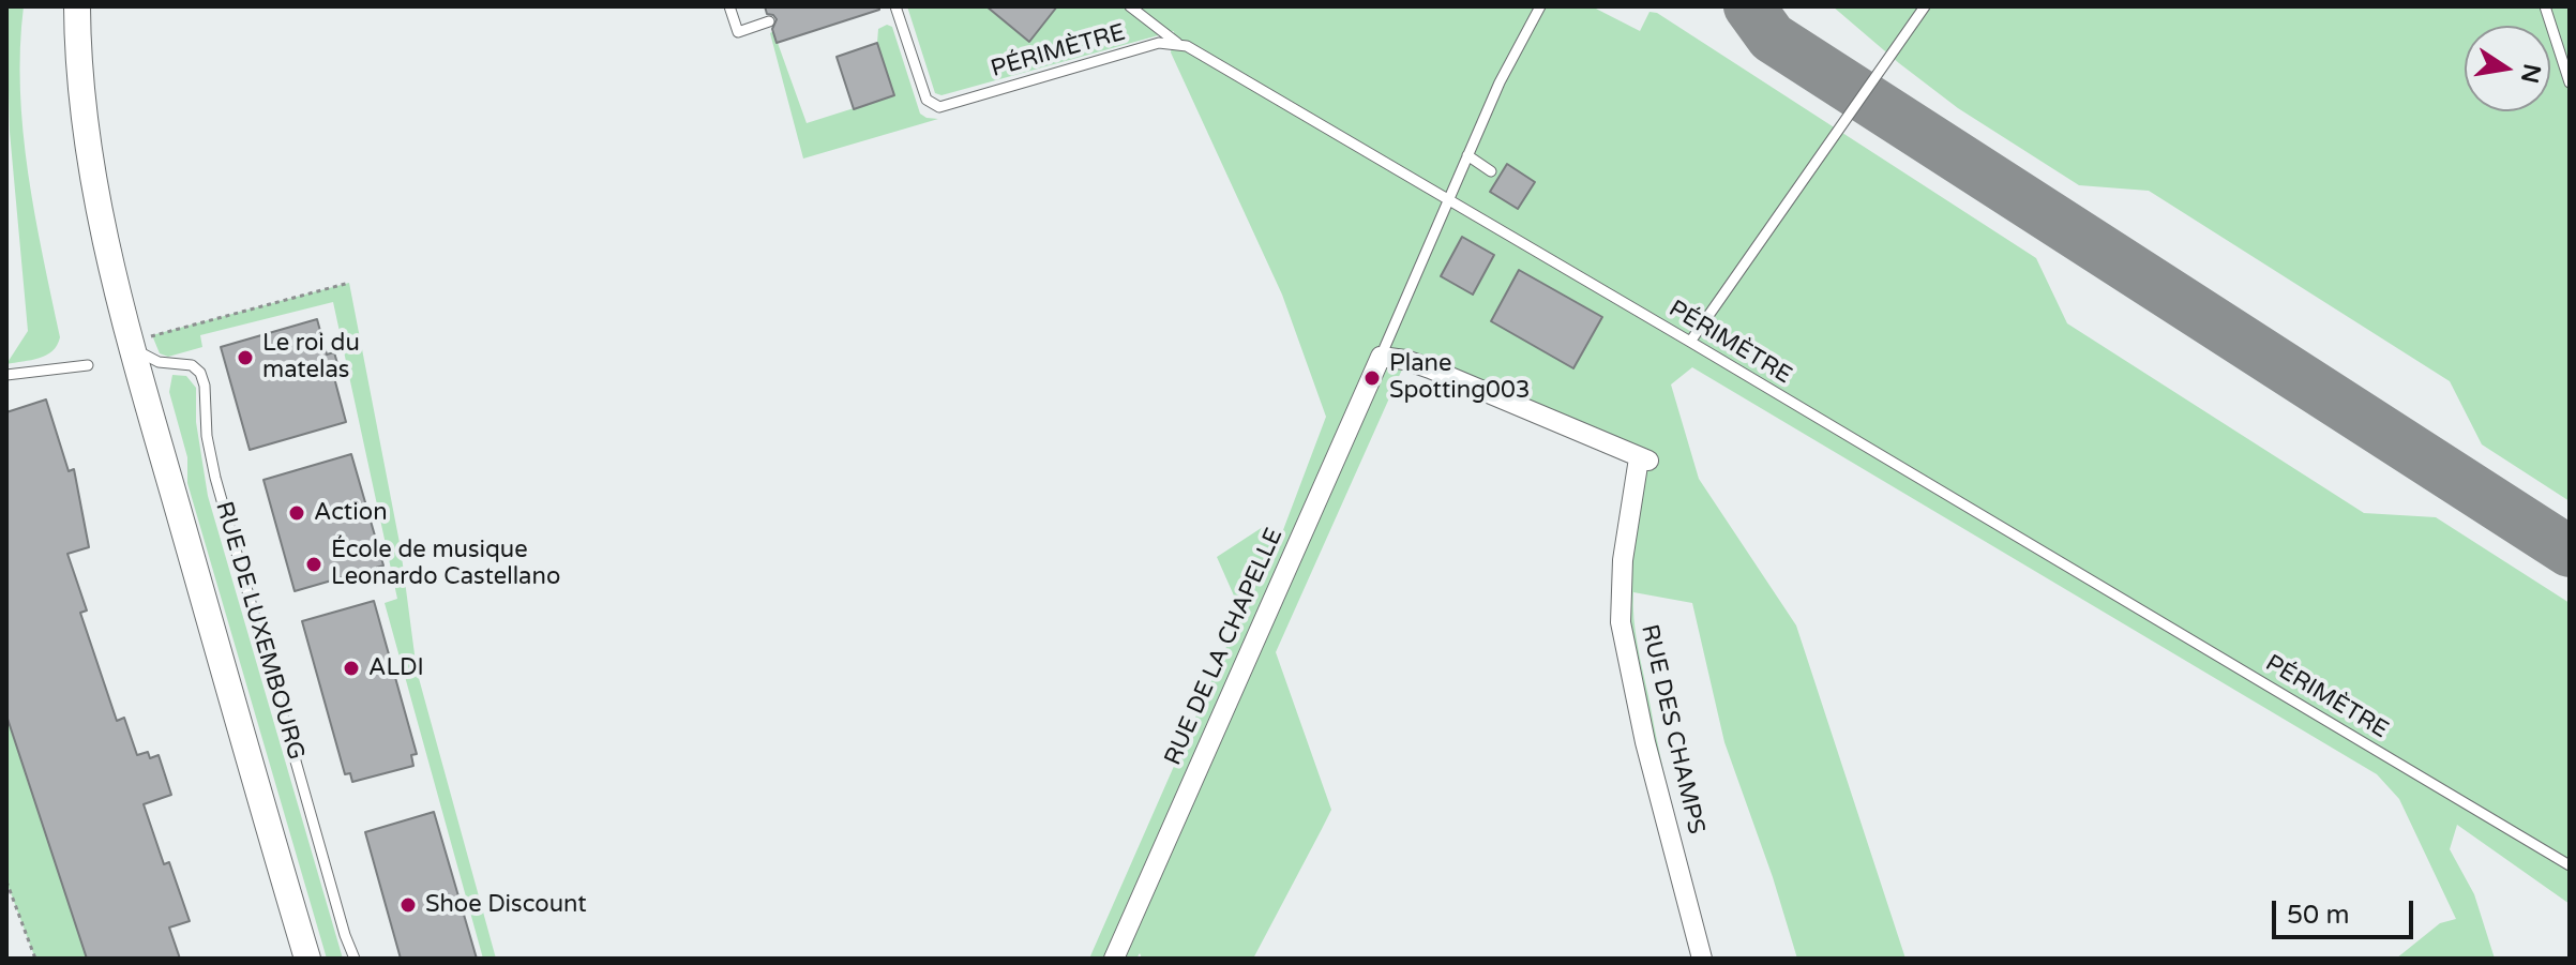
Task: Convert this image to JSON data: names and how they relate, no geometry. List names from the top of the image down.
{
  "streets": {
    "main road": ["RUE DE LUXEMBOURG"],
    "street": ["RUE DE LA CHAPELLE", "RUE DES CHAMPS"],
    "lane": ["PÉRIMÈTRE"]
  },
  "crossings": [
    ["RUE DE LA CHAPELLE", "RUE DES CHAMPS"]
  ],
  "places": [
    "Le roi du matelas",
    "Plane Spotting003",
    "Action",
    "École de musique Leonardo Castellano",
    "ALDI",
    "Shoe Discount"
  ],
  "scale_bar": "50 m",
  "north": "right"
}
